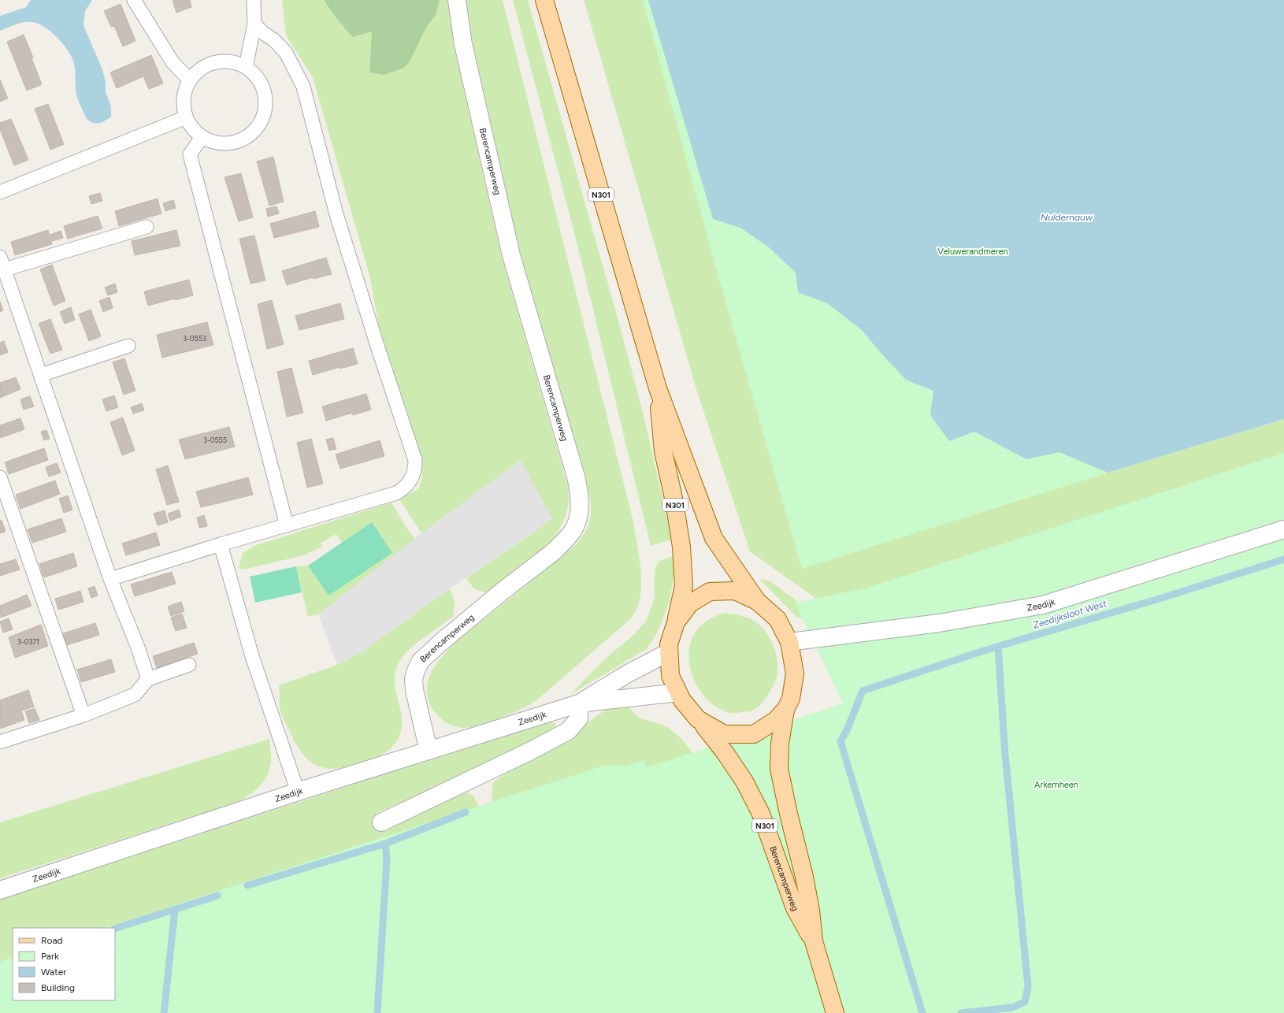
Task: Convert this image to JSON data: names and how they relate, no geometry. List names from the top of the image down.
{
  "streets": {
    "main road": ["Berencamperweg", "N301"],
    "street": ["Zeedijk"]
  },
  "crossings": [
    ["Berencamperweg", "N301"],
    ["Berencamperweg", "Zeedijk"]
  ],
  "water": ["Nuldernauw", "Zeedijksloot West"],
  "parks": ["Veluwerandmeren", "Arkemheen"],
  "house_numbers": ["3-0553", "3-0555", "3-0371"],
  "legend": [
    "Road",
    "Park",
    "Water",
    "Building"
  ]
}
